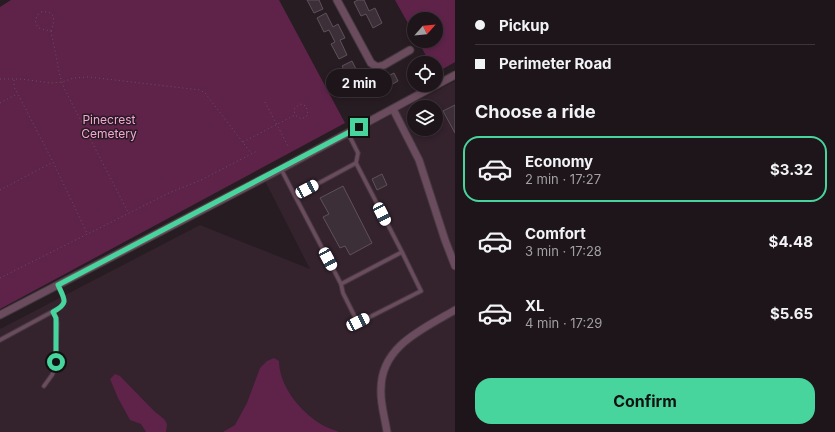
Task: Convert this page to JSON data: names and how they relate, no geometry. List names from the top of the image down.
{
  "parks": ["Pinecrest Cemetery"],
  "north": "top right",
  "page": {
    "banner": ["Pickup", "Perimeter Road"],
    "bubble": "2 min",
    "heading": "Choose a ride",
    "list": [
      {
        "name": "Economy",
        "note": "2 min · 17:27",
        "value": "$3.32"
      },
      {
        "name": "Comfort",
        "note": "3 min · 17:28",
        "value": "$4.48"
      },
      {
        "name": "XL",
        "note": "4 min · 17:29",
        "value": "$5.65"
      }
    ],
    "buttons": "Confirm"
  }
}
